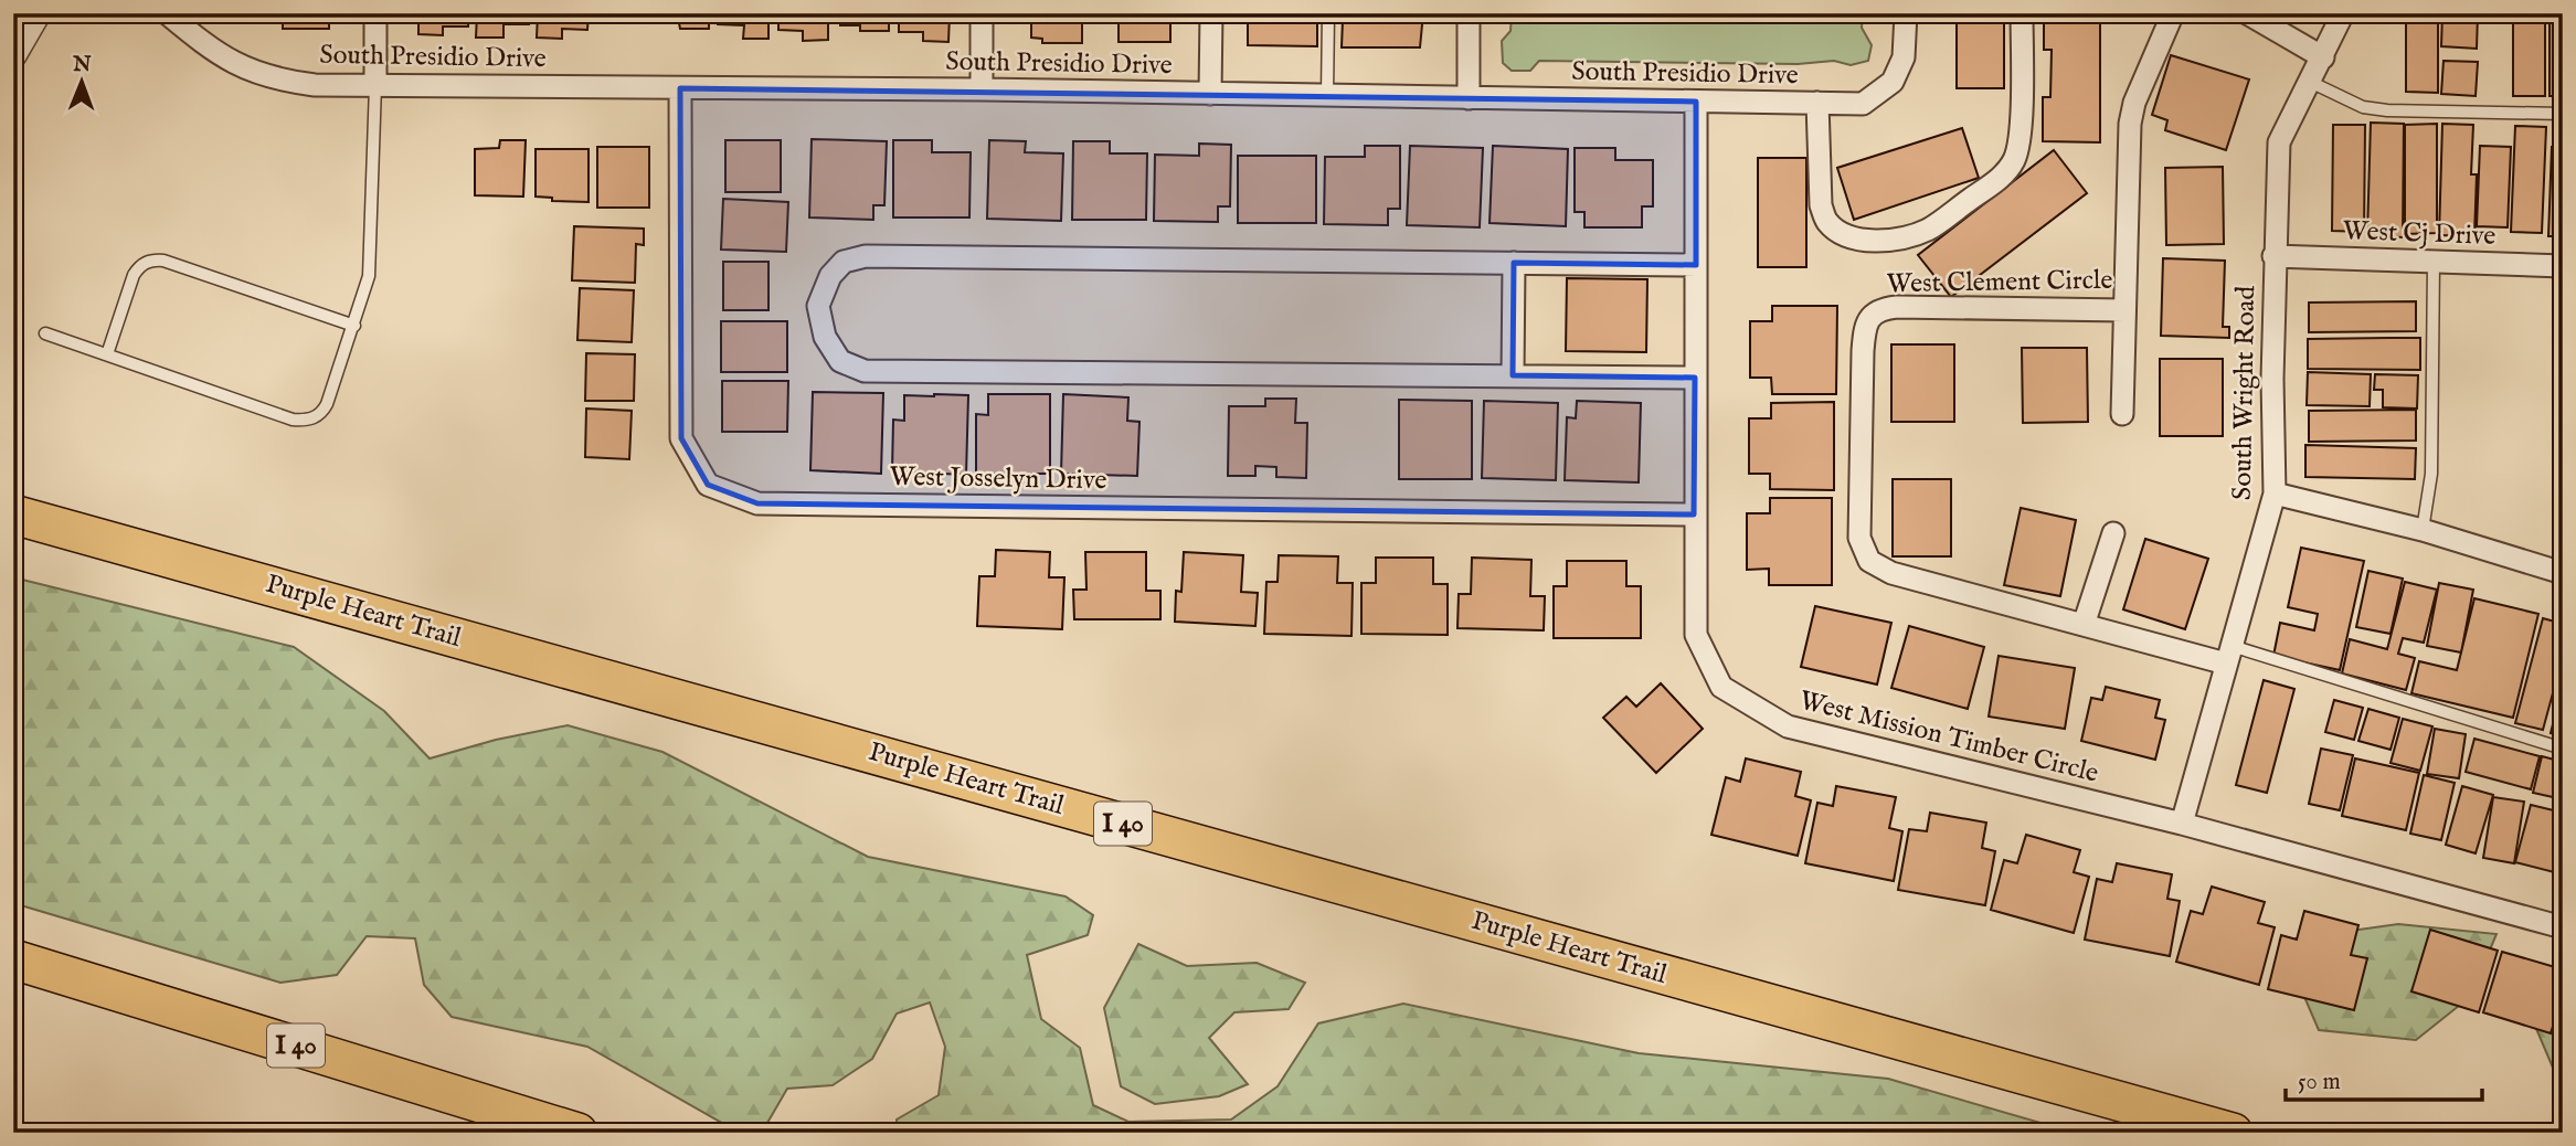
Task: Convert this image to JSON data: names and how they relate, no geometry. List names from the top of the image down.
{
  "streets": {
    "highway": ["Purple Heart Trail", "I 40"],
    "street": [
      "South Presidio Drive",
      "West Cj Drive",
      "West Clement Circle",
      "South Wright Road",
      "West Josselyn Drive",
      "West Mission Timber Circle"
    ]
  },
  "crossings": [
    ["South Presidio Drive", "West Josselyn Drive"],
    ["South Presidio Drive", "West Mission Timber Circle"],
    ["West Cj Drive", "South Wright Road"],
    ["West Clement Circle", "South Wright Road"],
    ["South Wright Road", "West Mission Timber Circle"],
    ["West Josselyn Drive", "West Mission Timber Circle"]
  ],
  "scale_bar": "50 m",
  "north": "top"
}
